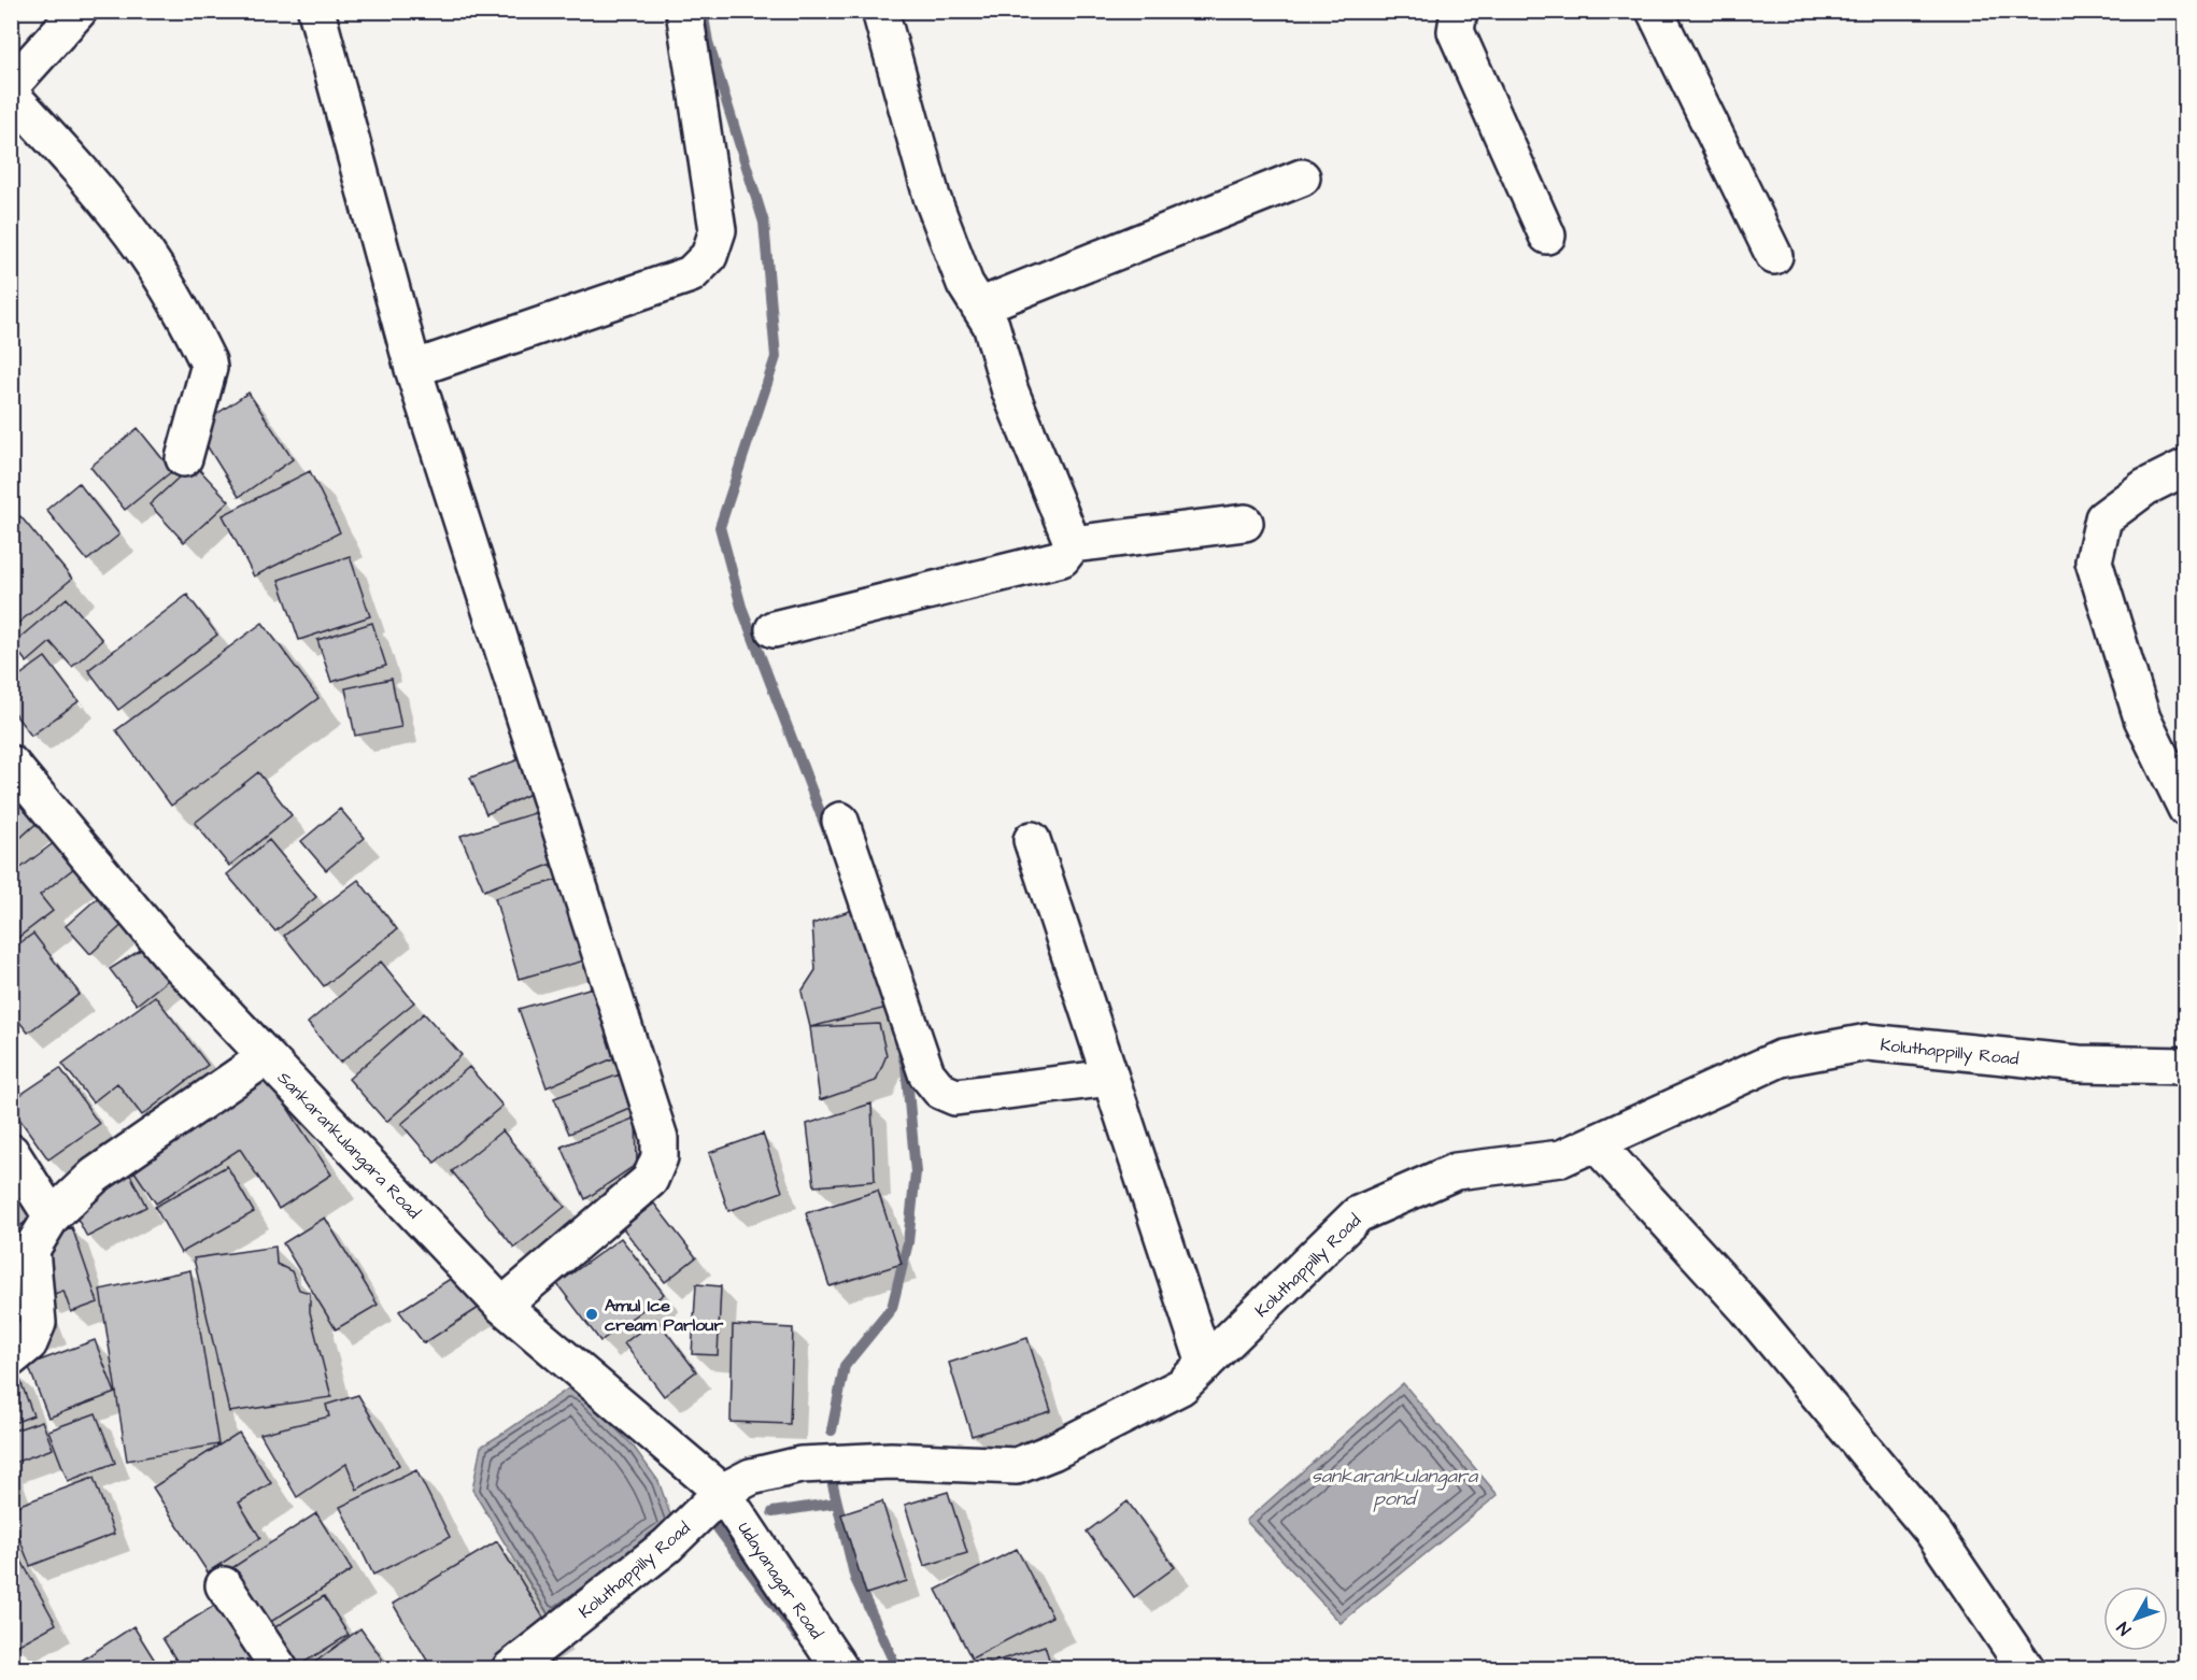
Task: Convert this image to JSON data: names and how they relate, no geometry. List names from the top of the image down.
{
  "streets": {
    "street": ["Koluthappilly Road", "Sankarankulangara Road", "Udayanagar Road"]
  },
  "crossings": [
    ["Koluthappilly Road", "Sankarankulangara Road"],
    ["Koluthappilly Road", "Udayanagar Road"],
    ["Sankarankulangara Road", "Udayanagar Road"]
  ],
  "water": ["sankarankulangara pond"],
  "places": ["Amul Ice cream Parlour"],
  "north": "bottom left"
}
